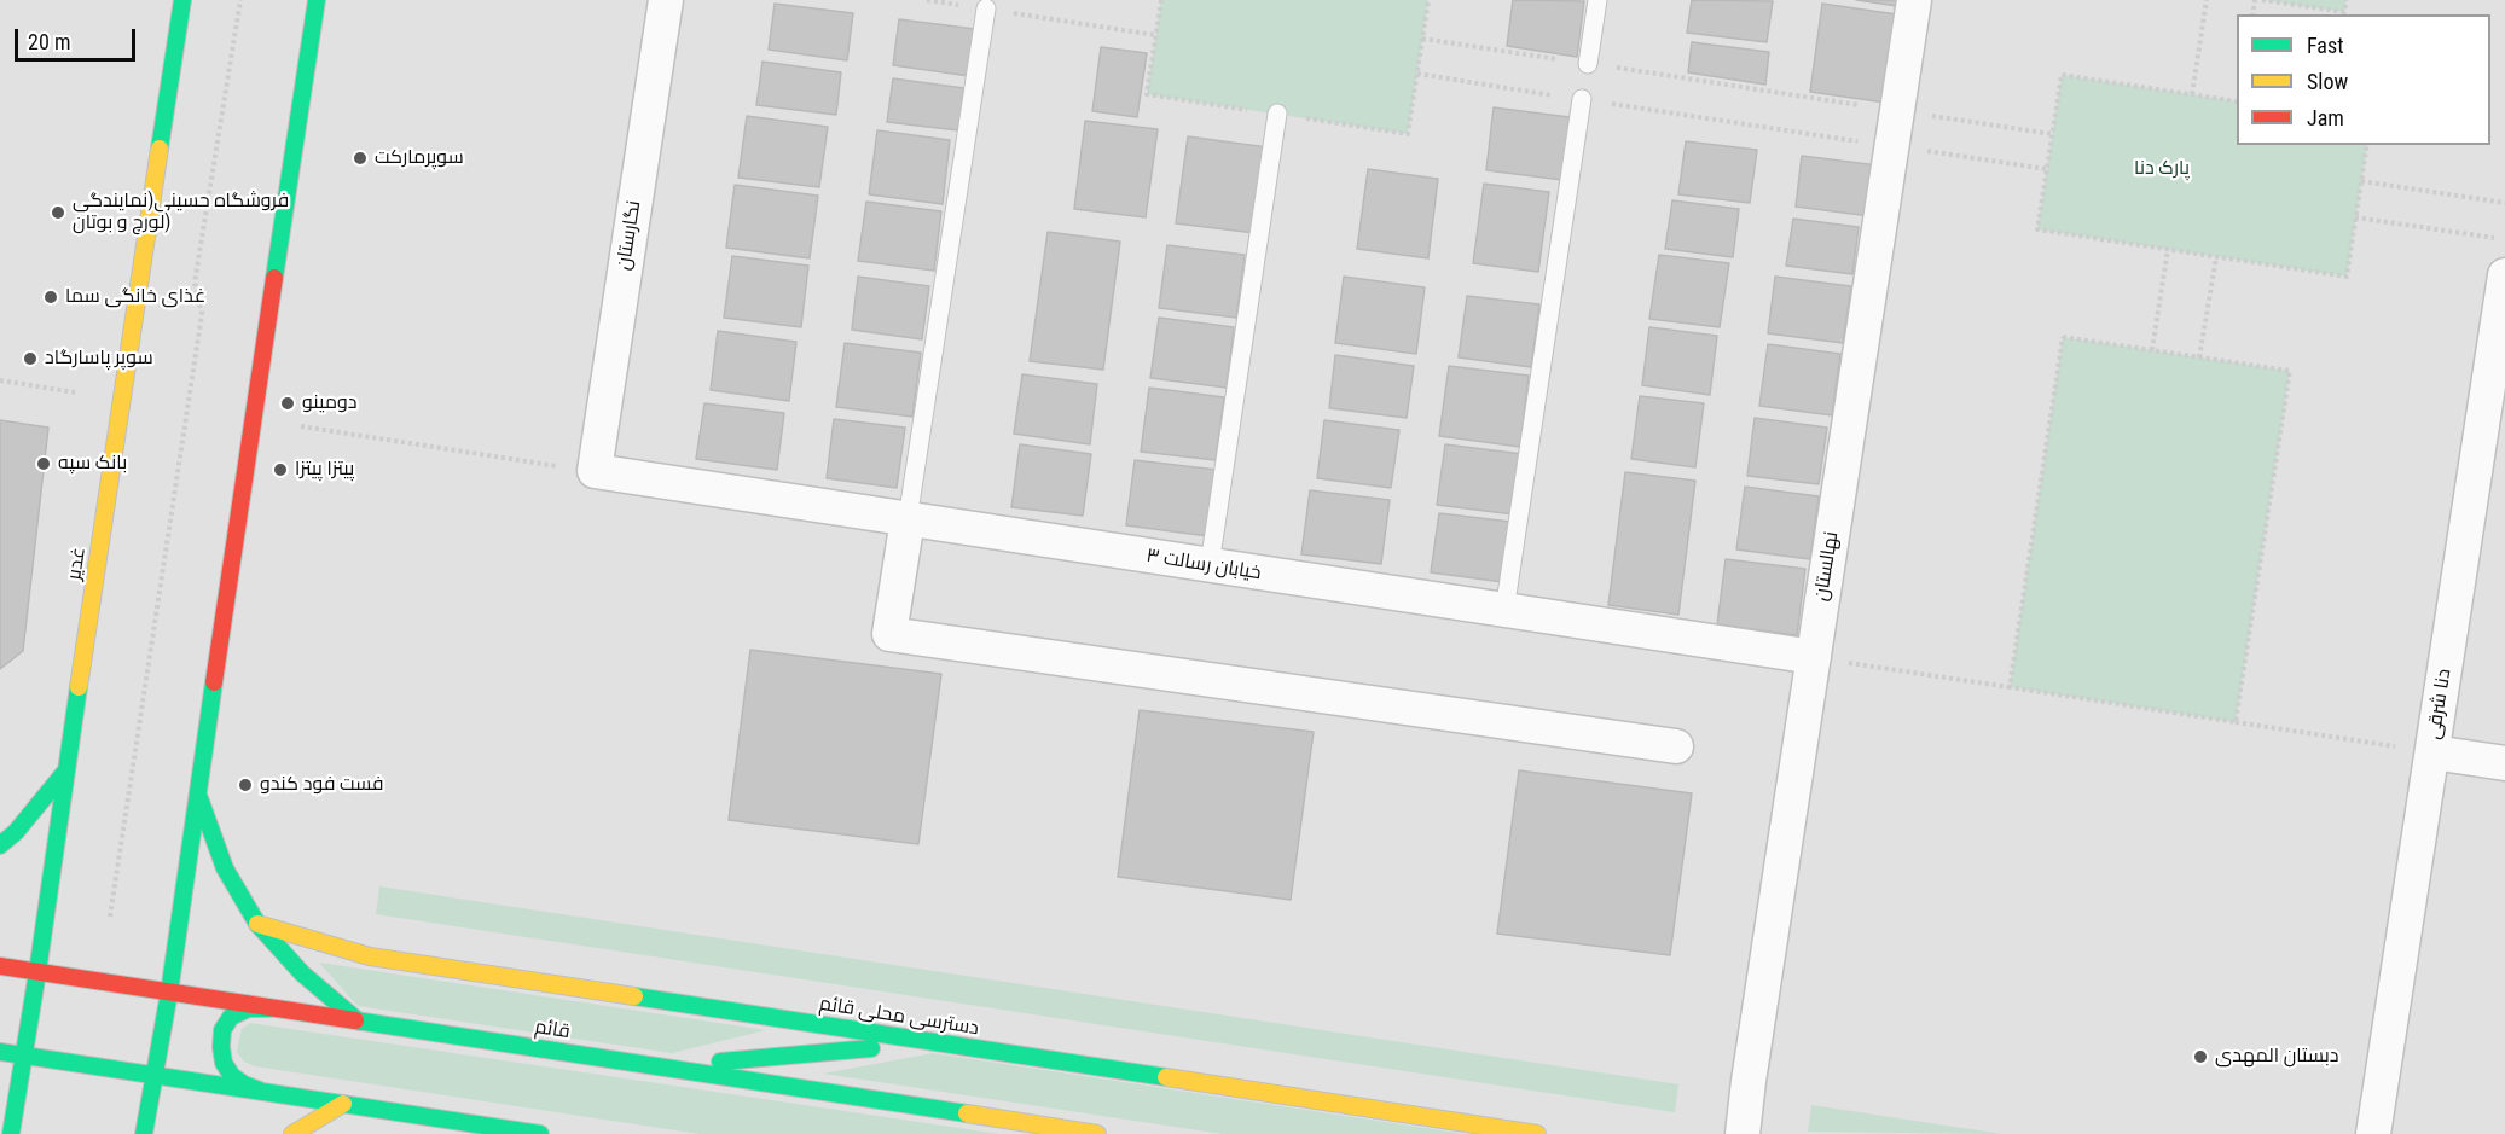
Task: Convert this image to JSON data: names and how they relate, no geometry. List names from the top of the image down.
{
  "streets": {
    "main road": ["غدیر", "دسترسی محلی قائم", "قائم"],
    "street": [
      "نگارستان",
      "خیابان رسالت ۳",
      "نهالستان",
      "دنا شرقی"
    ]
  },
  "crossings": [
    ["نگارستان", "خیابان رسالت ۳"],
    ["غدیر", "قائم"],
    ["خیابان رسالت ۳", "نهالستان"]
  ],
  "parks": ["پارک دنا"],
  "places": [
    "سوپرمارکت",
    "فروشگاه حسینی(نمایندگی لورچ و بوتان)",
    "غذای خانگی سما",
    "سوپر پاسارگاد",
    "دومینو",
    "بانک سپه",
    "پیتزا پیتزا",
    "فست فود کندو",
    "دبستان المهدی"
  ],
  "legend": ["Fast", "Slow", "Jam"],
  "scale_bar": "20 m"
}
